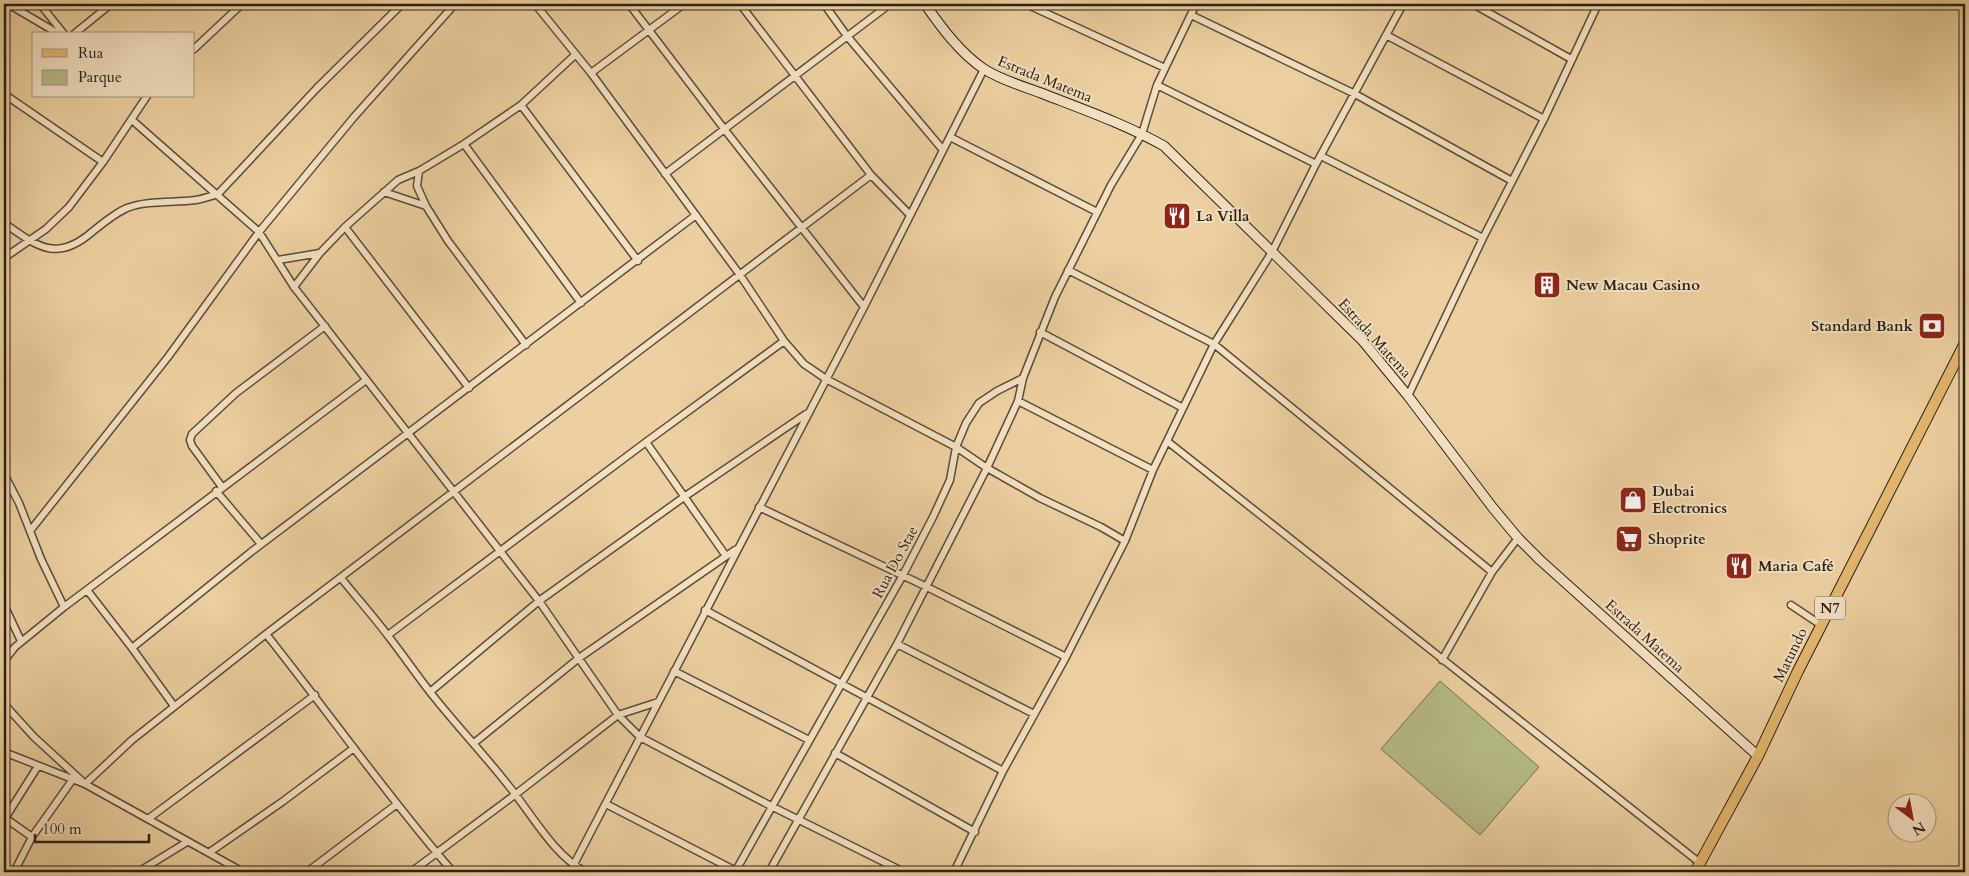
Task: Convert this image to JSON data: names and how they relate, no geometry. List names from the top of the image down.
{
  "streets": {
    "main road": ["N7", "Matundo"],
    "street": ["Estrada Matema", "Rua Do Stae"]
  },
  "crossings": [
    ["Estrada Matema", "Matundo"]
  ],
  "places": {
    "restaurant": ["La Villa", "Maria Café"],
    "building": ["New Macau Casino"],
    "bank": ["Standard Bank"],
    "shop": ["Dubai Electronics"],
    "supermarket": ["Shoprite"]
  },
  "legend": ["Rua", "Parque"],
  "scale_bar": "100 m",
  "north": "bottom right"
}
